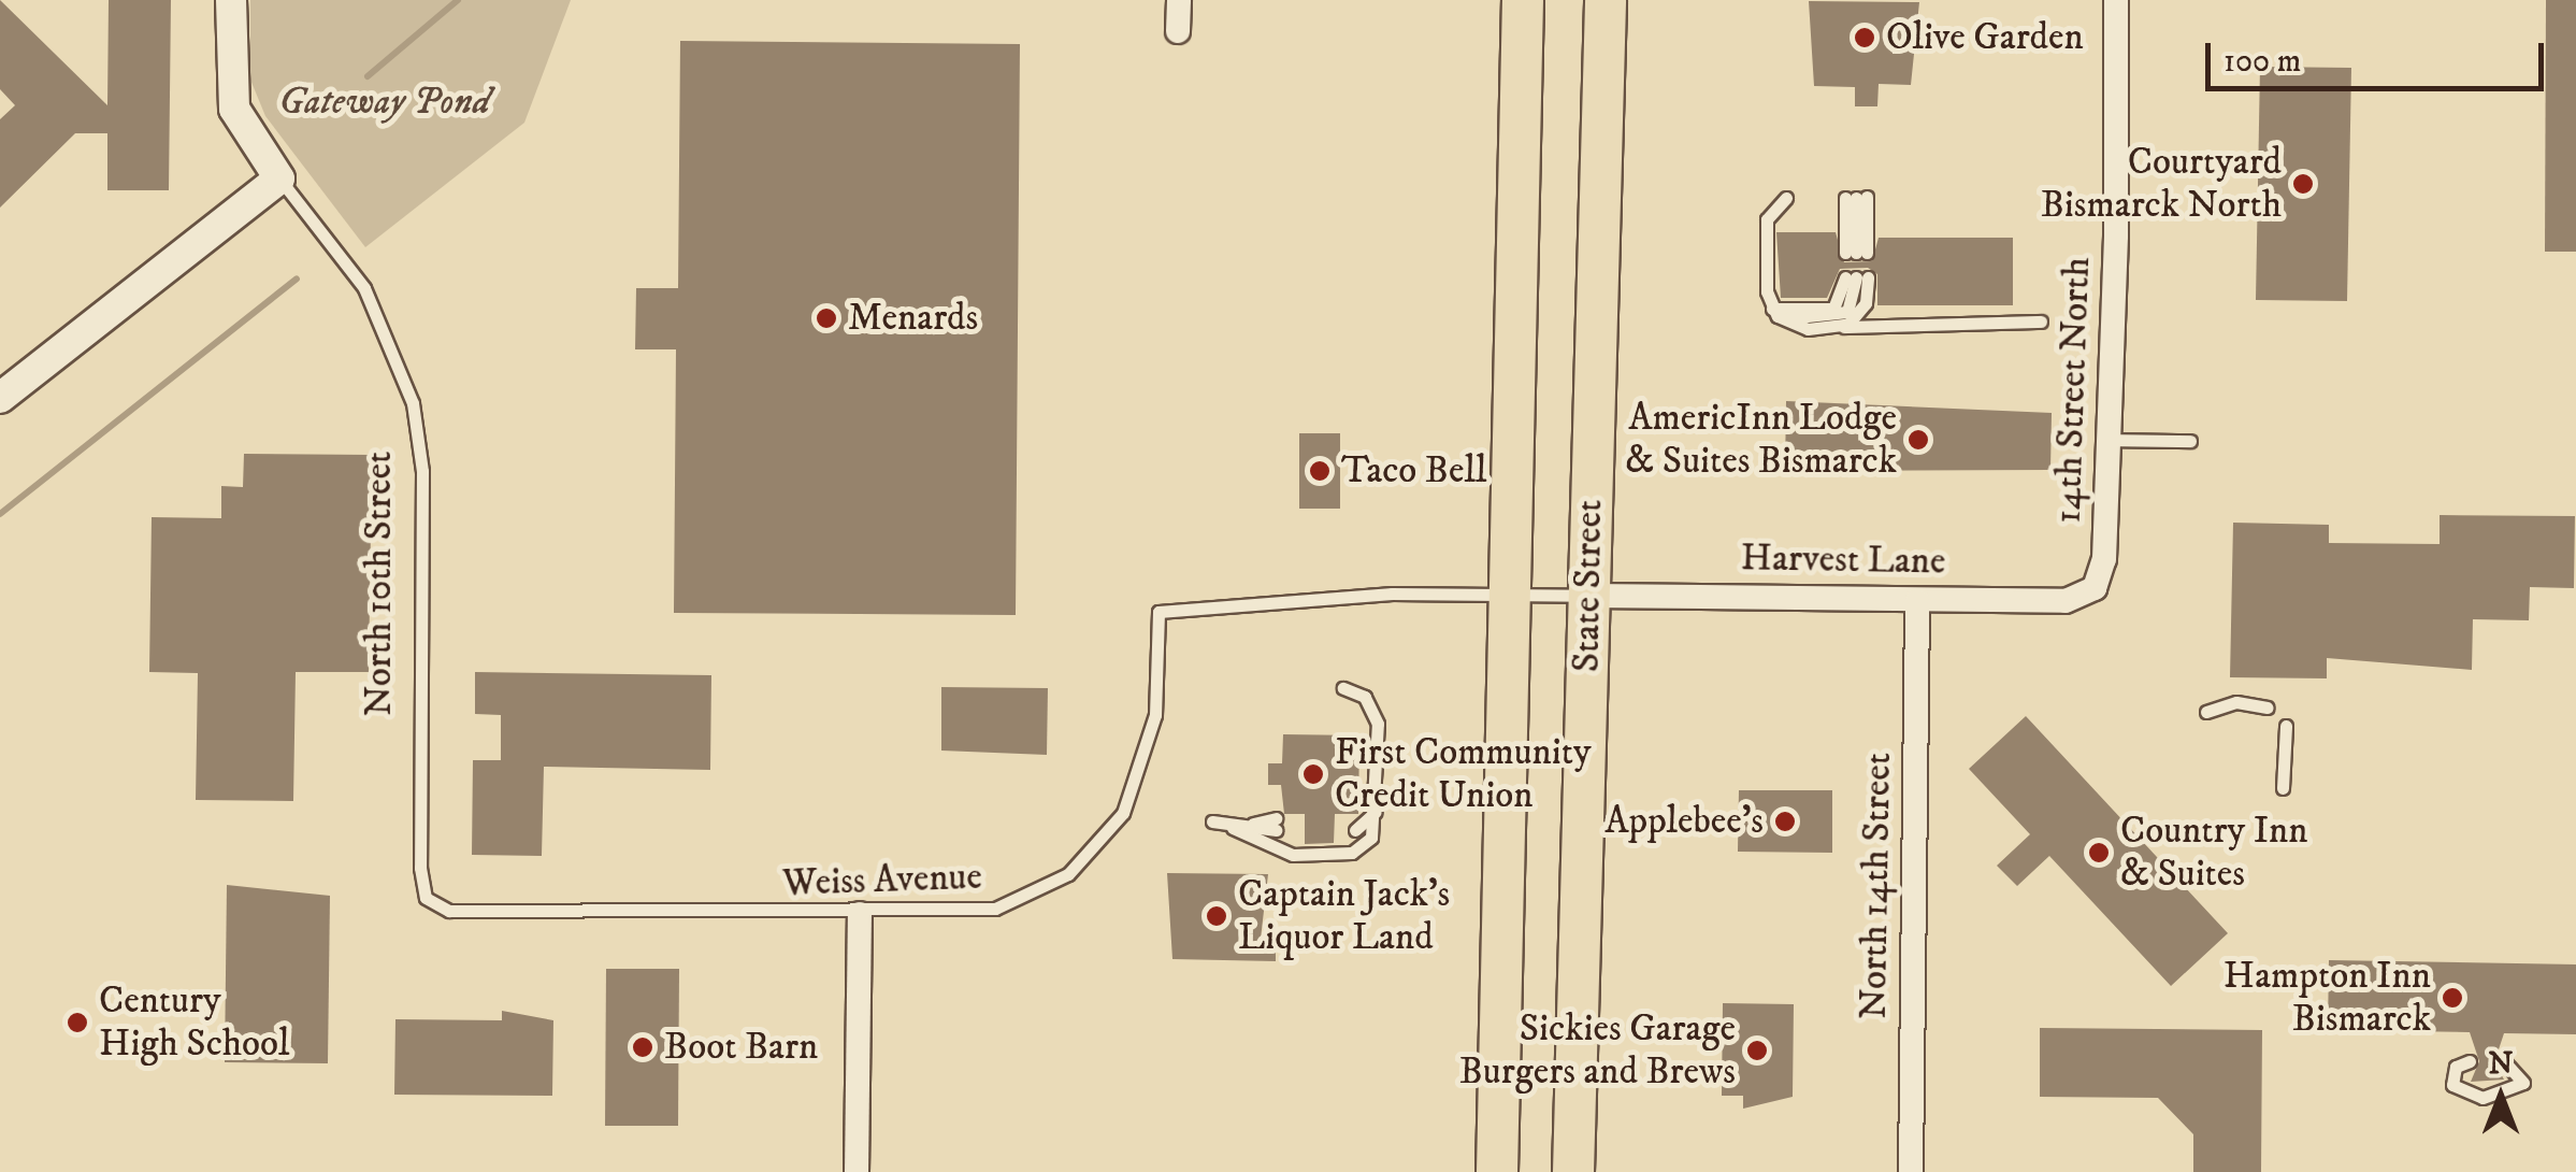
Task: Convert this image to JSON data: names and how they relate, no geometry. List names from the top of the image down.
{
  "streets": {
    "highway": ["State Street"],
    "street": [
      "14th Street North",
      "Harvest Lane",
      "North 10th Street",
      "North 14th Street"
    ],
    "lane": ["Weiss Avenue"]
  },
  "crossings": [
    ["14th Street North", "Harvest Lane"],
    ["Harvest Lane", "State Street"],
    ["Harvest Lane", "Weiss Avenue"],
    ["Harvest Lane", "North 14th Street"],
    ["North 10th Street", "Weiss Avenue"],
    ["State Street", "Weiss Avenue"]
  ],
  "parks": ["Gateway Pond"],
  "places": [
    "Olive Garden",
    "Courtyard Bismarck North",
    "Menards",
    "AmericInn Lodge & Suites Bismarck",
    "Taco Bell",
    "First Community Credit Union",
    "Applebee's",
    "Country Inn & Suites",
    "Captain Jack's Liquor Land",
    "Hampton Inn Bismarck",
    "Century High School",
    "Boot Barn",
    "Sickies Garage Burgers and Brews"
  ],
  "scale_bar": "100 m",
  "north": "top"
}
